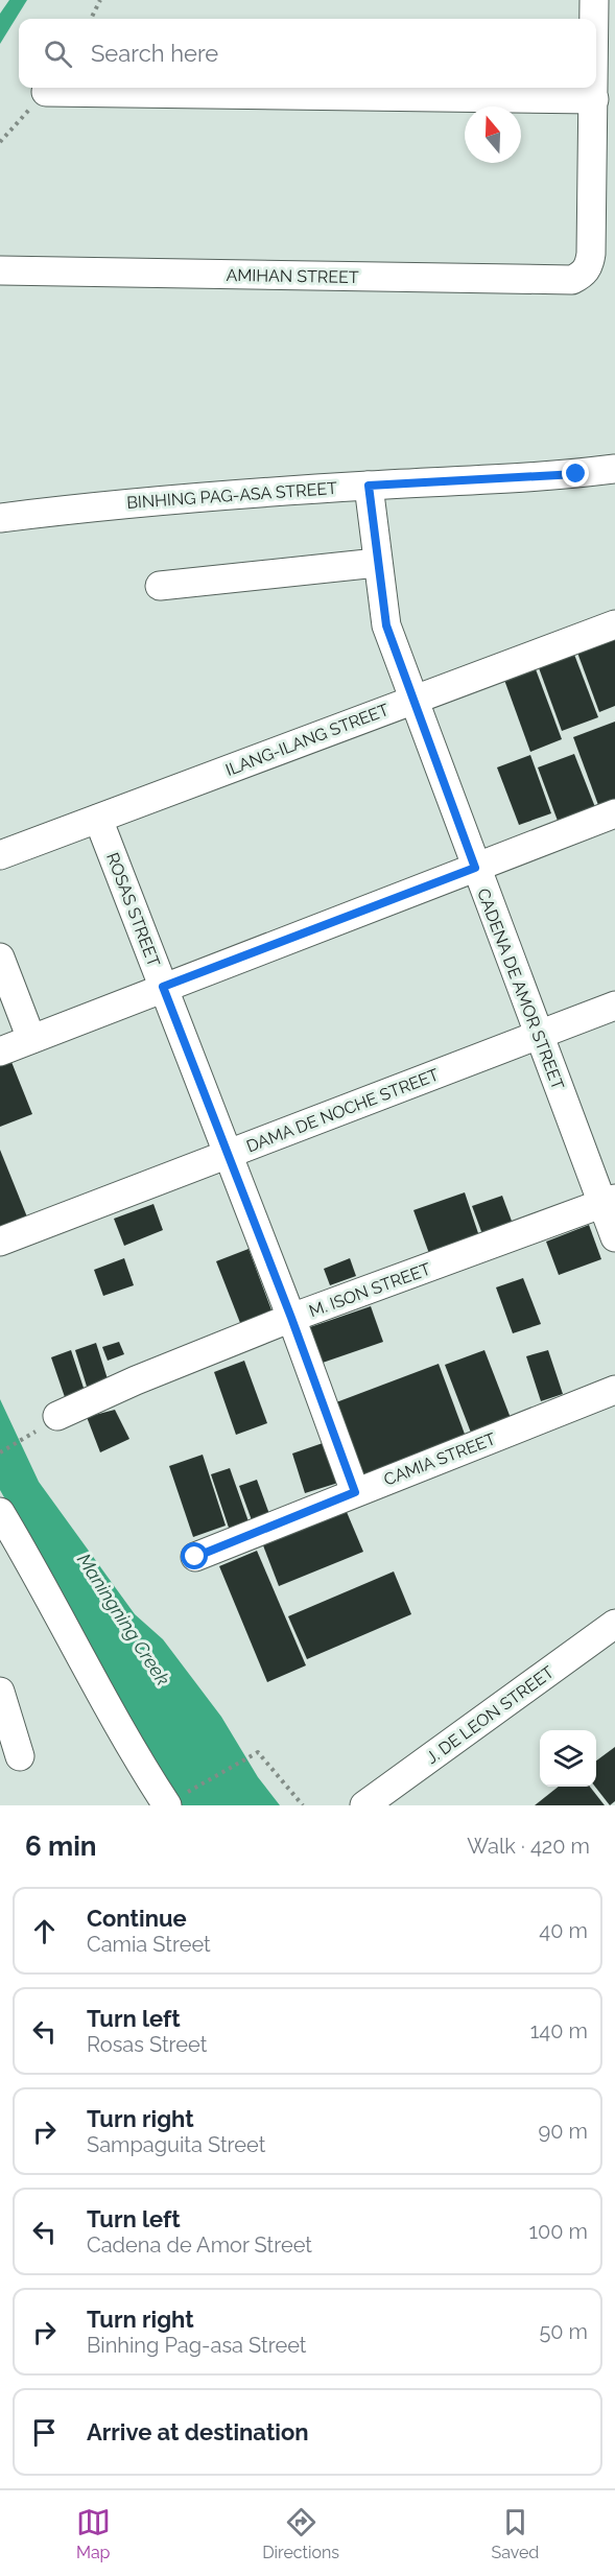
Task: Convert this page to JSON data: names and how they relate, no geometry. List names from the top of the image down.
{
  "streets": {
    "street": [
      "AMIHAN STREET",
      "BINHING PAG-ASA STREET",
      "ILANG-ILANG STREET",
      "ROSAS STREET",
      "CADENA DE AMOR STREET",
      "DAMA DE NOCHE STREET",
      "M. ISON STREET",
      "CAMIA STREET",
      "J. DE LEON STREET"
    ]
  },
  "crossings": [
    ["BINHING PAG-ASA STREET", "CADENA DE AMOR STREET"],
    ["ILANG-ILANG STREET", "ROSAS STREET"],
    ["ILANG-ILANG STREET", "CADENA DE AMOR STREET"],
    ["ROSAS STREET", "DAMA DE NOCHE STREET"],
    ["ROSAS STREET", "M. ISON STREET"],
    ["ROSAS STREET", "CAMIA STREET"],
    ["CADENA DE AMOR STREET", "DAMA DE NOCHE STREET"],
    ["CADENA DE AMOR STREET", "M. ISON STREET"]
  ],
  "water": ["Maningning Creek"],
  "north": "top",
  "page": {
    "search": "Search here",
    "heading": ["6 min", "Walk · 420 m"],
    "list": [
      ["Continue", "Camia Street", "40 m"],
      ["Turn left", "Rosas Street", "140 m"],
      ["Turn right", "Sampaguita Street", "90 m"],
      ["Turn left", "Cadena de Amor Street", "100 m"],
      ["Turn right", "Binhing Pag-asa Street", "50 m"],
      "Arrive at destination"
    ],
    "nav": ["Map", "Directions", "Saved"]
  }
}
